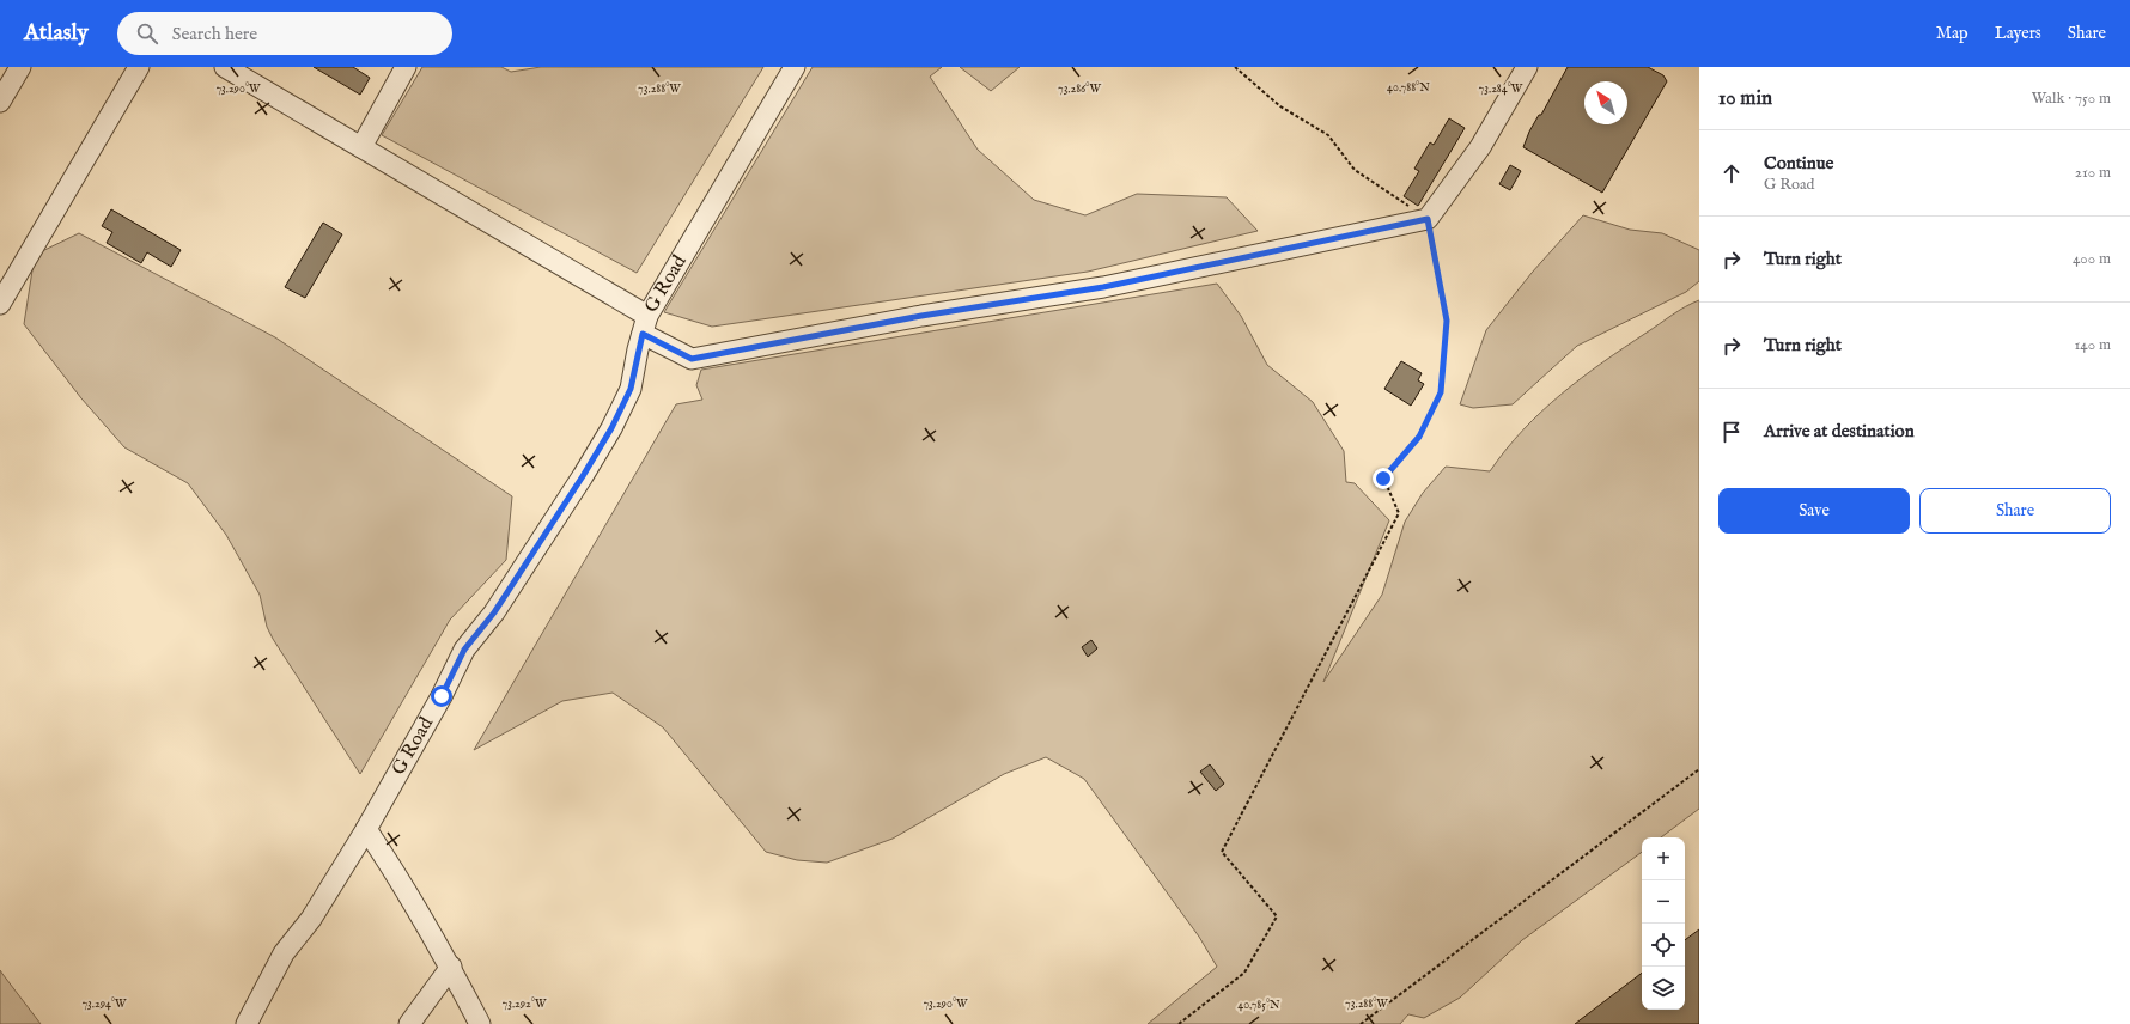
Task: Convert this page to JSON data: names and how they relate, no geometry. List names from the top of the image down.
{
  "streets": {
    "street": ["G Road"]
  },
  "north": "top left",
  "page": {
    "header": "Atlasly",
    "search": "Search here",
    "nav": ["Map", "Layers", "Share"],
    "heading": ["10 min", "Walk · 750 m"],
    "list": [
      ["Continue", "G Road", "210 m"],
      ["Turn right", "400 m"],
      ["Turn right", "140 m"],
      "Arrive at destination"
    ],
    "buttons": ["Save", "Share"],
    "map_buttons": ["+", "−"]
  },
  "coordinates": [
    "40.788°N",
    "73.290°W",
    "73.288°W",
    "73.286°W",
    "73.284°W",
    "73.294°W",
    "73.292°W",
    "40.785°N"
  ]
}
